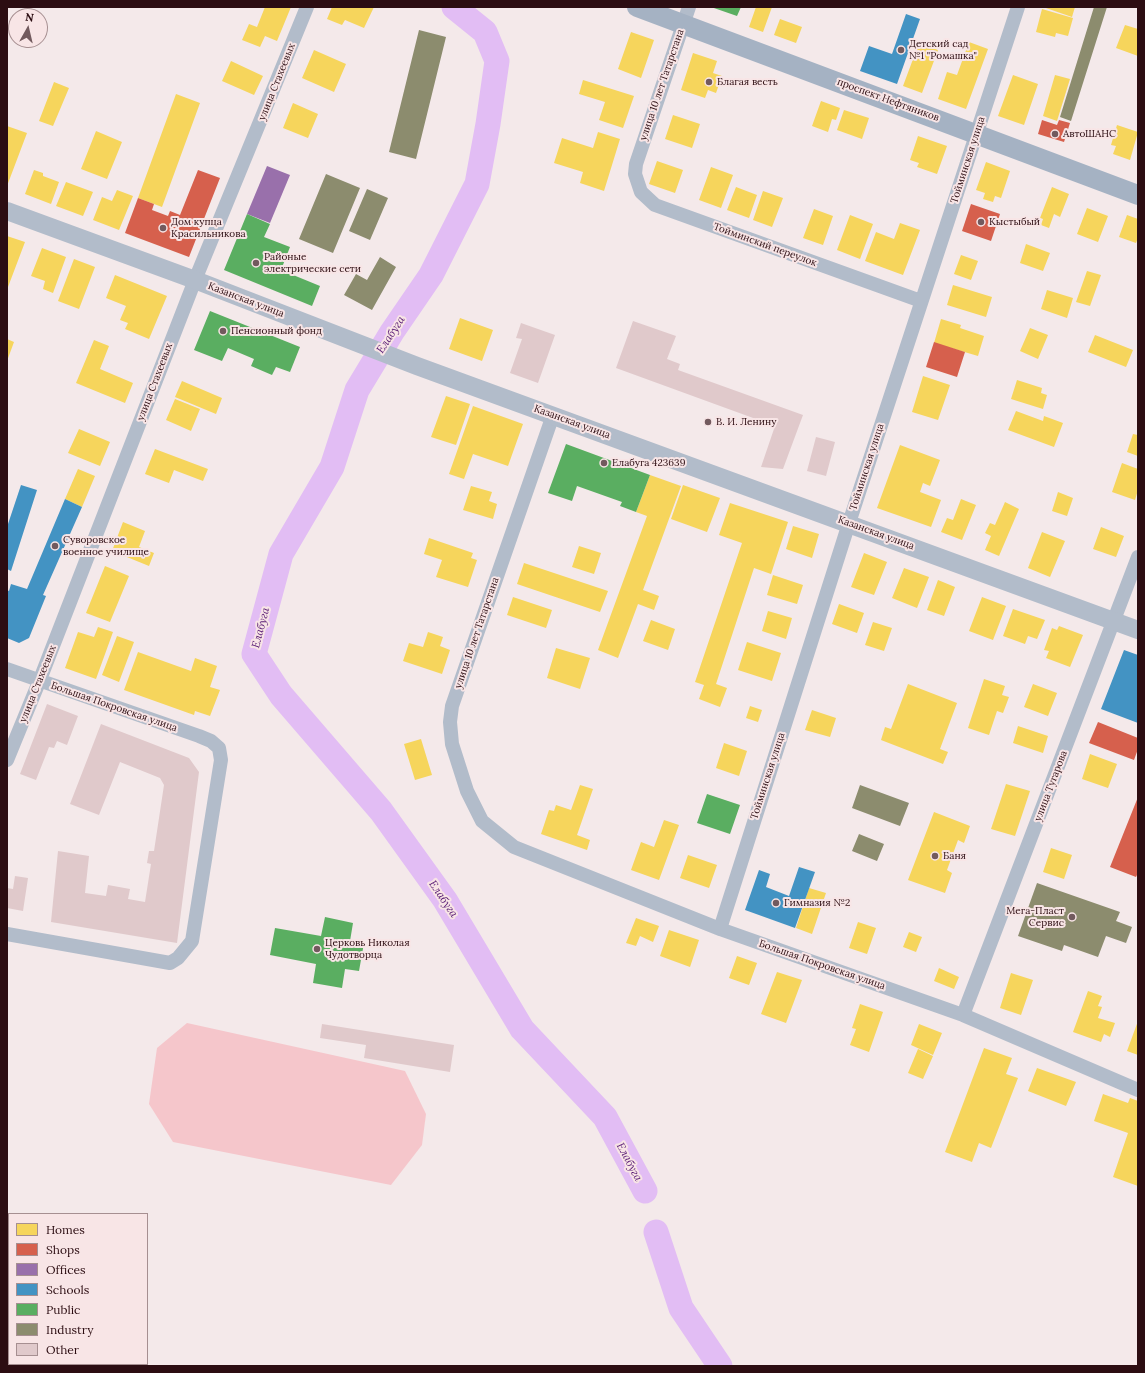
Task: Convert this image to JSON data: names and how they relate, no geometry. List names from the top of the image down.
{
  "streets": {
    "main road": ["проспект Нефтяников"],
    "street": [
      "улица Стахеевых",
      "улица 10 лет Татарстана",
      "Тойминская улица",
      "Тойминский переулок",
      "Казанская улица",
      "Большая Покровская улица",
      "улица Тугарова"
    ]
  },
  "crossings": [
    ["улица Стахеевых", "Казанская улица"],
    ["улица Стахеевых", "Большая Покровская улица"],
    ["улица 10 лет Татарстана", "проспект Нефтяников"],
    ["улица 10 лет Татарстана", "Тойминский переулок"],
    ["улица 10 лет Татарстана", "Казанская улица"],
    ["улица 10 лет Татарстана", "Большая Покровская улица"],
    ["проспект Нефтяников", "Тойминская улица"],
    ["Тойминская улица", "Тойминский переулок"],
    ["Тойминская улица", "Казанская улица"],
    ["Тойминская улица", "Большая Покровская улица"],
    ["Казанская улица", "улица Тугарова"],
    ["Большая Покровская улица", "улица Тугарова"]
  ],
  "water": ["Елабуга"],
  "places": [
    "Детский сад №1 \"Ромашка\"",
    "Благая весть",
    "АвтоШАНС",
    "Кыстыбый",
    "Дом купца Красильникова",
    "Районые электрические сети",
    "Пенсионный фонд",
    "В. И. Ленину",
    "Елабуга 423639",
    "Суворовское военное училище",
    "Баня",
    "Гимназия №2",
    "Мега-Пласт Сервис",
    "Церковь Николая Чудотворца"
  ],
  "legend": [
    "Homes",
    "Shops",
    "Offices",
    "Schools",
    "Public",
    "Industry",
    "Other"
  ],
  "north": "top"
}
